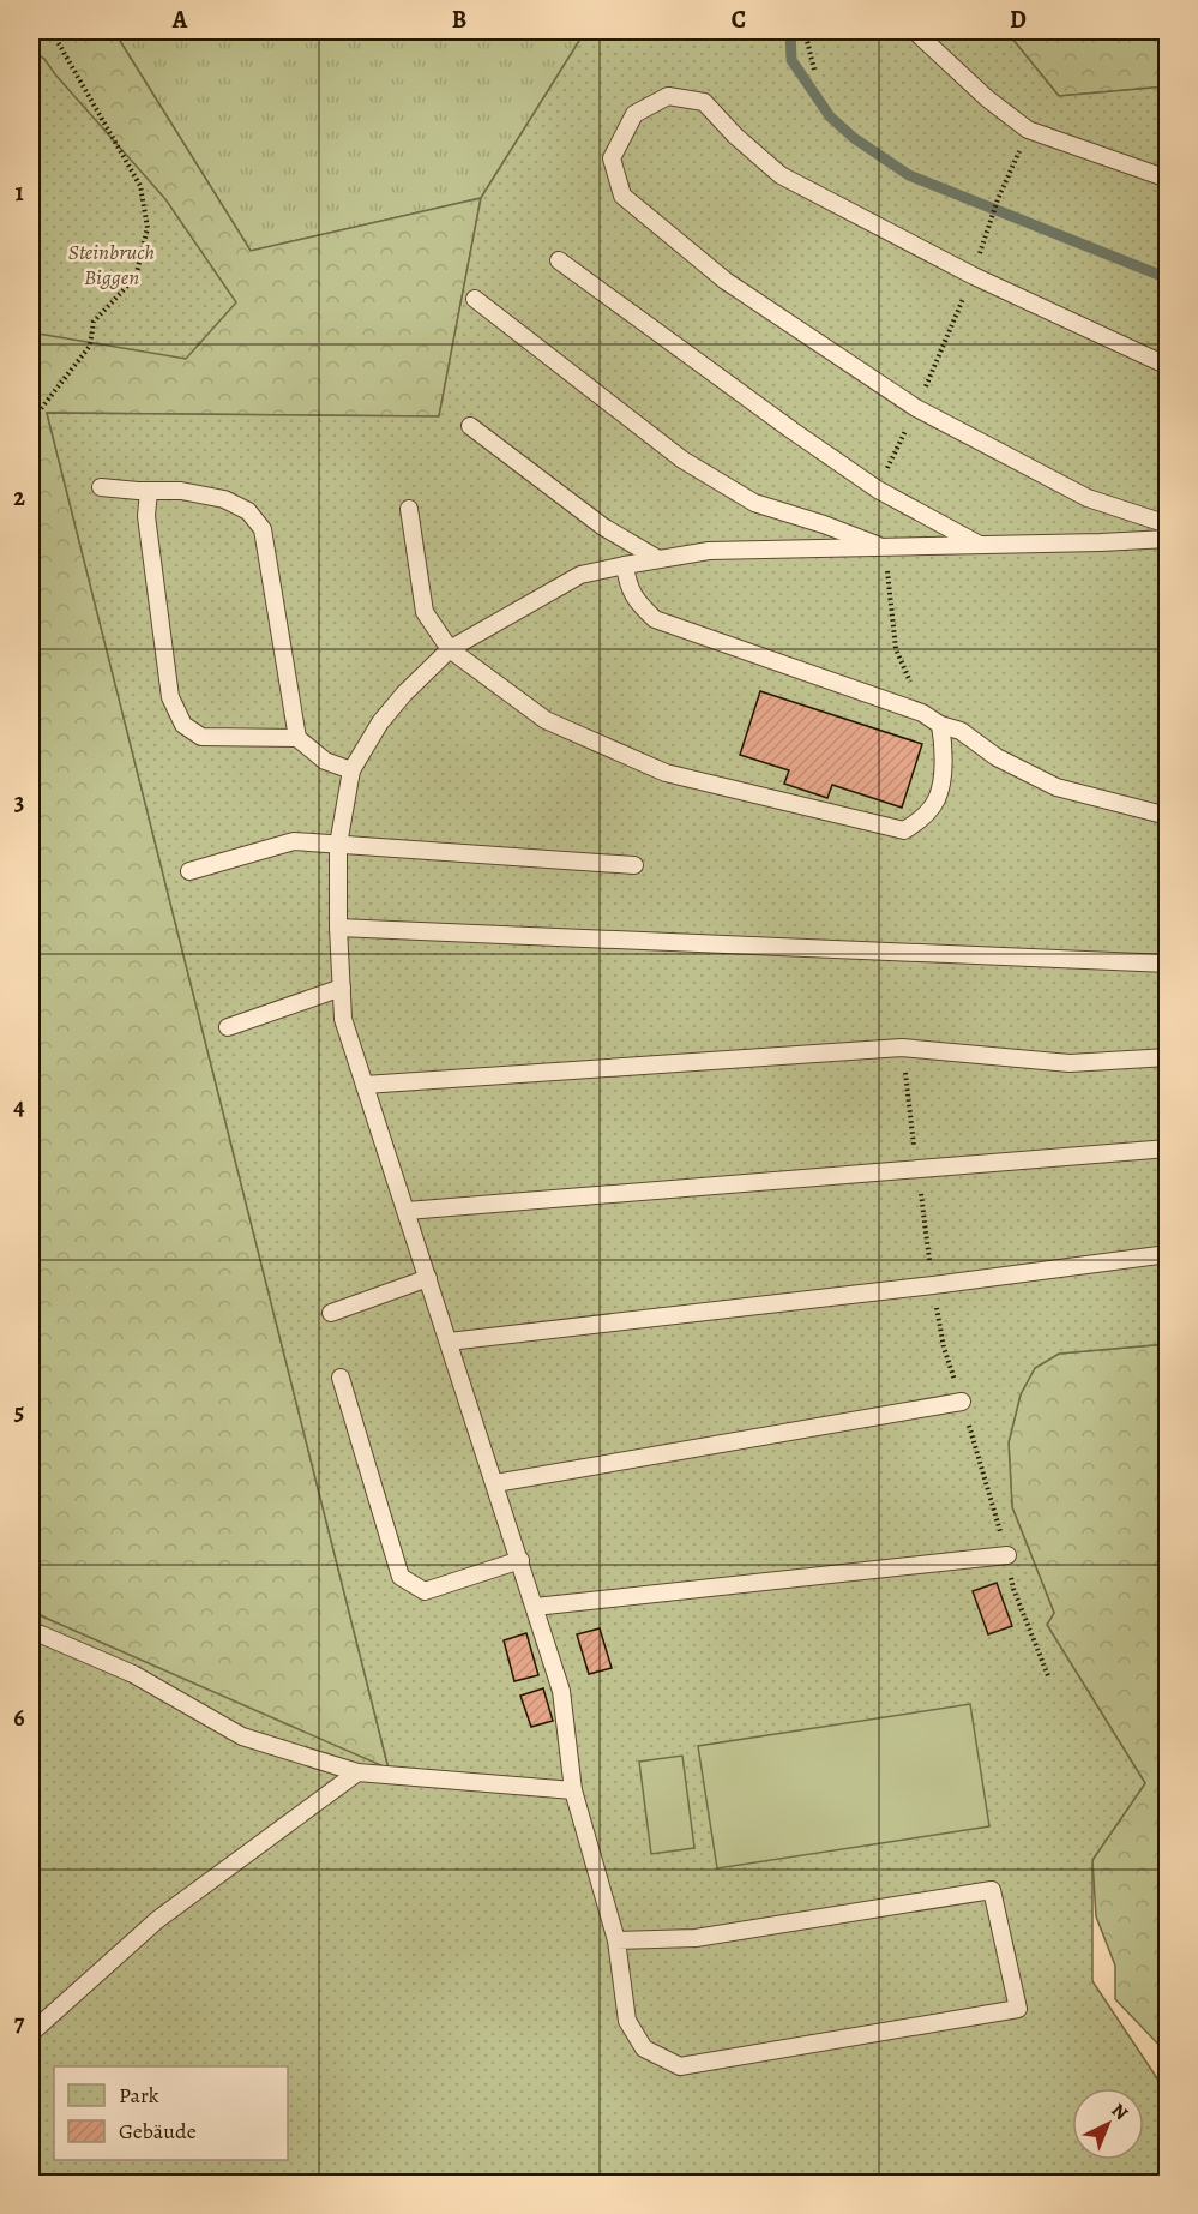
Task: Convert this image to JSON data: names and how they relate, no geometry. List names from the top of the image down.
{
  "parks": ["Steinbruch Biggen"],
  "legend": ["Park", "Gebäude"],
  "north": "top right",
  "grid": {
    "columns": [
      "A",
      "B",
      "C",
      "D"
    ],
    "rows": [
      "1",
      "2",
      "3",
      "4",
      "5",
      "6",
      "7"
    ]
  }
}
